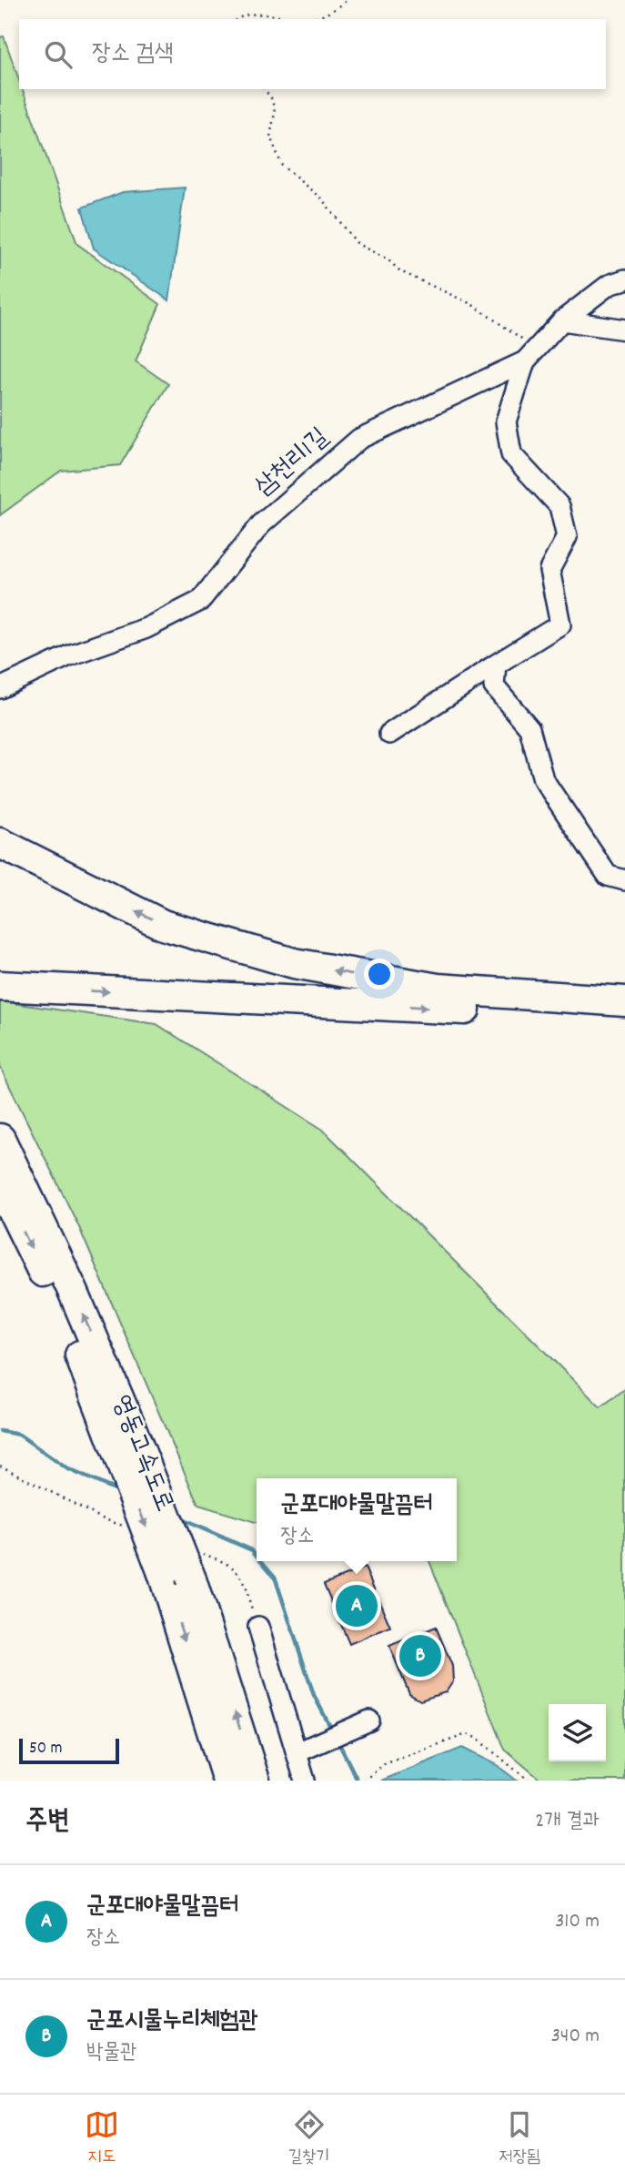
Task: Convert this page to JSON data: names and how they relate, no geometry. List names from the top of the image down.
{
  "streets": {
    "highway": ["영동고속도로"],
    "street": ["삼천리1길"]
  },
  "scale_bar": "50 m",
  "page": {
    "search": "장소 검색",
    "popup": ["군포대야물말끔터", "장소"],
    "pins": ["A", "B"],
    "scale": "50 m",
    "heading": ["주변", "2개 결과"],
    "list": [
      {
        "mark": "A",
        "name": "군포대야물말끔터",
        "note": "장소",
        "value": "310 m"
      },
      {
        "mark": "B",
        "name": "군포시물누리체험관",
        "note": "박물관",
        "value": "340 m"
      }
    ],
    "nav": ["지도", "길찾기", "저장됨"]
  }
}
